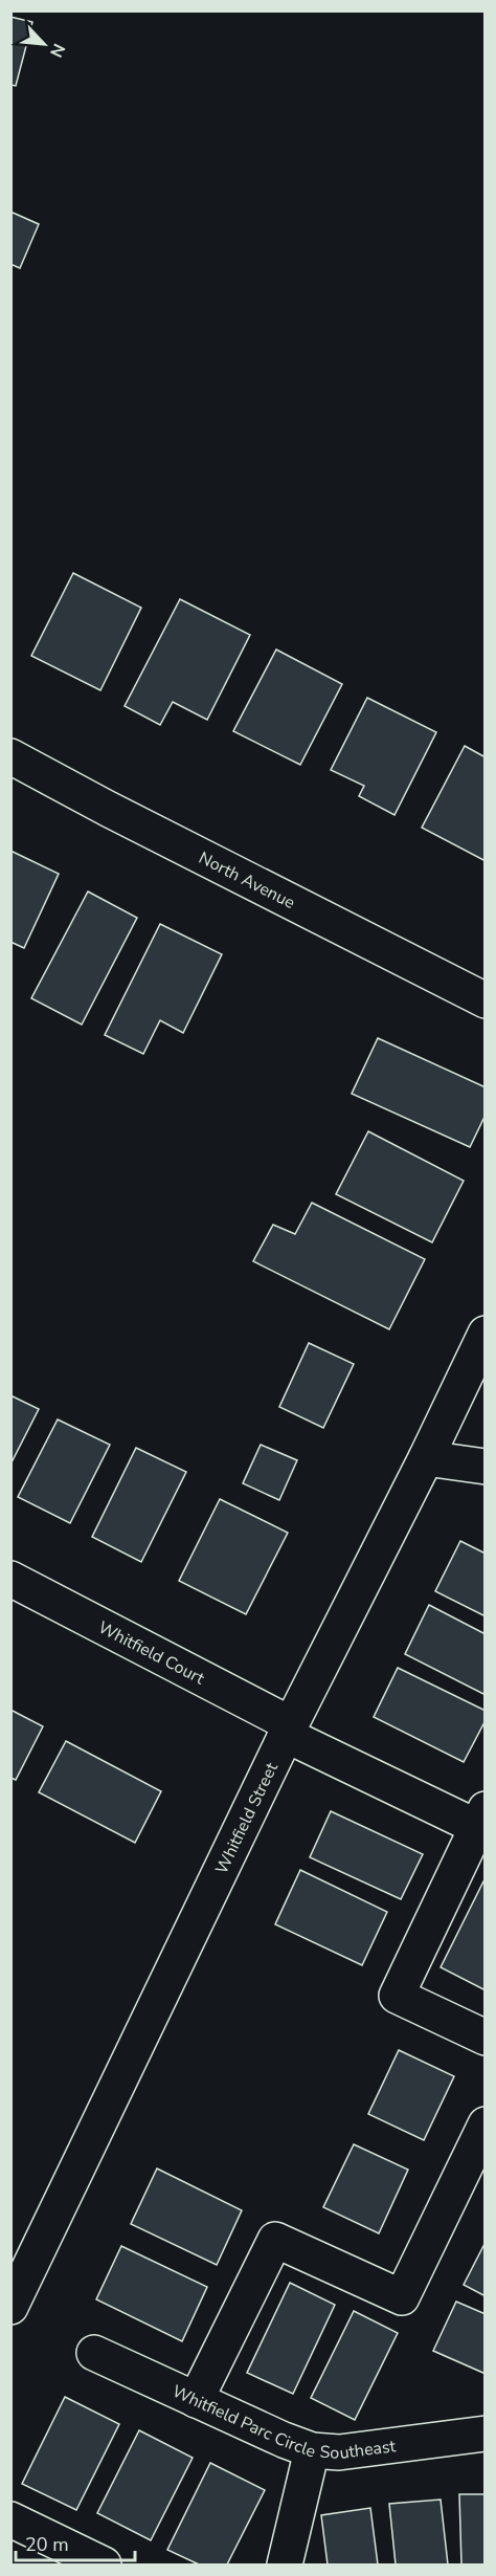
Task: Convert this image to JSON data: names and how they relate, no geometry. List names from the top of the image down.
{
  "streets": {
    "street": [
      "North Avenue",
      "Whitfield Court",
      "Whitfield Street",
      "Whitfield Parc Circle Southeast"
    ]
  },
  "crossings": [
    ["Whitfield Court", "Whitfield Street"]
  ],
  "scale_bar": "20 m",
  "north": "bottom right"
}
